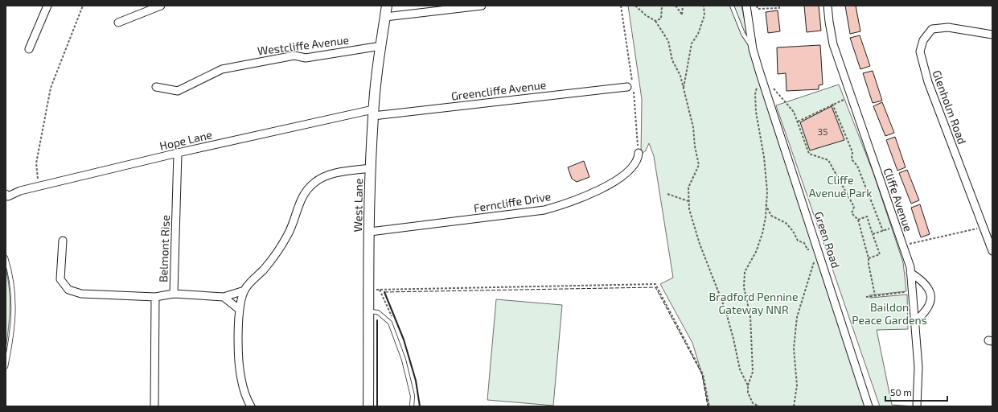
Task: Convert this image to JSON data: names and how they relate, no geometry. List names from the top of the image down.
{
  "streets": {
    "street": [
      "Westcliffe Avenue",
      "Greencliffe Avenue",
      "Glenholm Road",
      "Hope Lane",
      "Cliffe Avenue",
      "Ferncliffe Drive",
      "West Lane",
      "Green Road",
      "Belmont Rise"
    ]
  },
  "crossings": [
    ["Westcliffe Avenue", "West Lane"],
    ["Greencliffe Avenue", "Hope Lane"],
    ["Greencliffe Avenue", "West Lane"],
    ["Hope Lane", "West Lane"],
    ["Hope Lane", "Belmont Rise"],
    ["Ferncliffe Drive", "West Lane"]
  ],
  "parks": ["Cliffe Avenue Park", "Bradford Pennine Gateway NNR", "Baildon Peace Gardens"],
  "house_numbers": ["35"],
  "scale_bar": "50 m"
}
